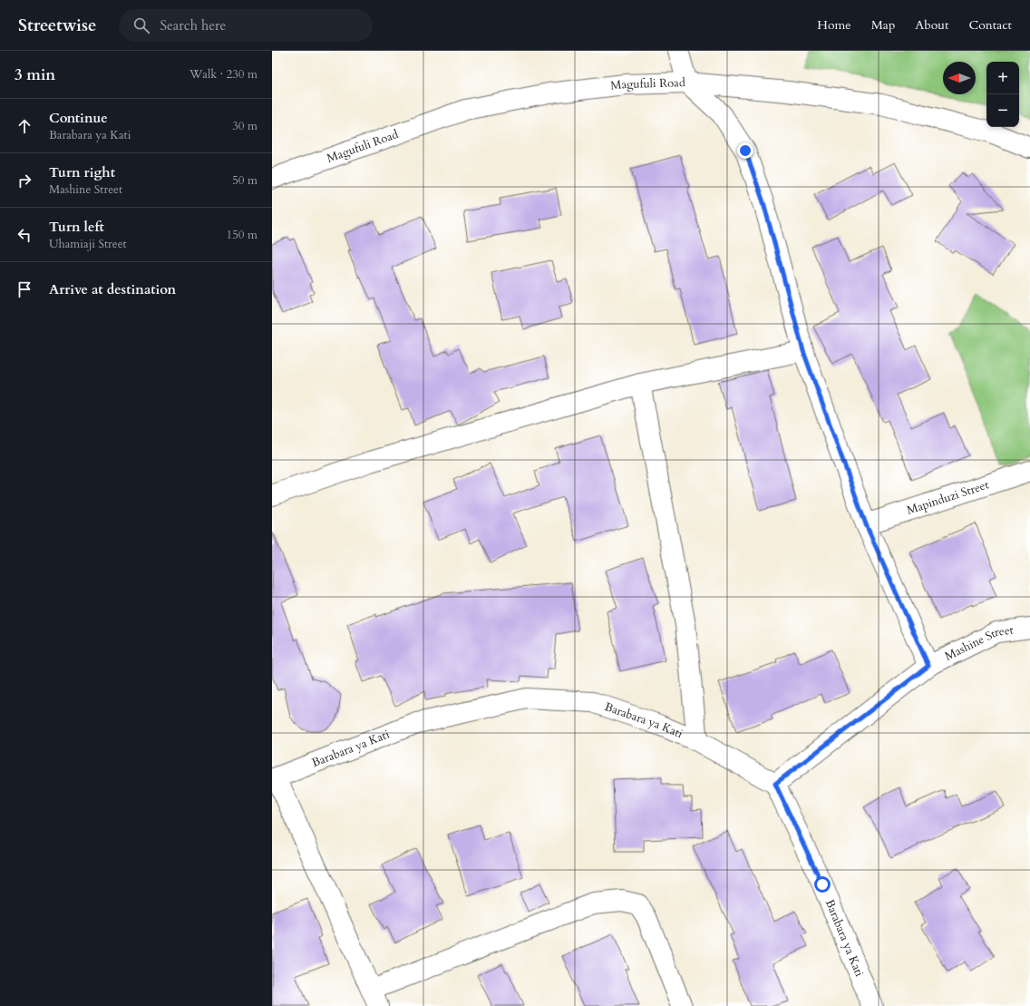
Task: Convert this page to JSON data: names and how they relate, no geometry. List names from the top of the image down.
{
  "streets": {
    "street": [
      "Magufuli Road",
      "Mapinduzi Street",
      "Mashine Street",
      "Barabara ya Kati"
    ]
  },
  "crossings": [
    ["Mashine Street", "Barabara ya Kati"]
  ],
  "north": "left",
  "page": {
    "header": "Streetwise",
    "search": "Search here",
    "nav": [
      "Home",
      "Map",
      "About",
      "Contact"
    ],
    "heading": ["3 min", "Walk · 230 m"],
    "map_buttons": ["+", "−"],
    "list": [
      ["Continue", "Barabara ya Kati", "30 m"],
      ["Turn right", "Mashine Street", "50 m"],
      ["Turn left", "Uhamiaji Street", "150 m"],
      "Arrive at destination"
    ]
  }
}
